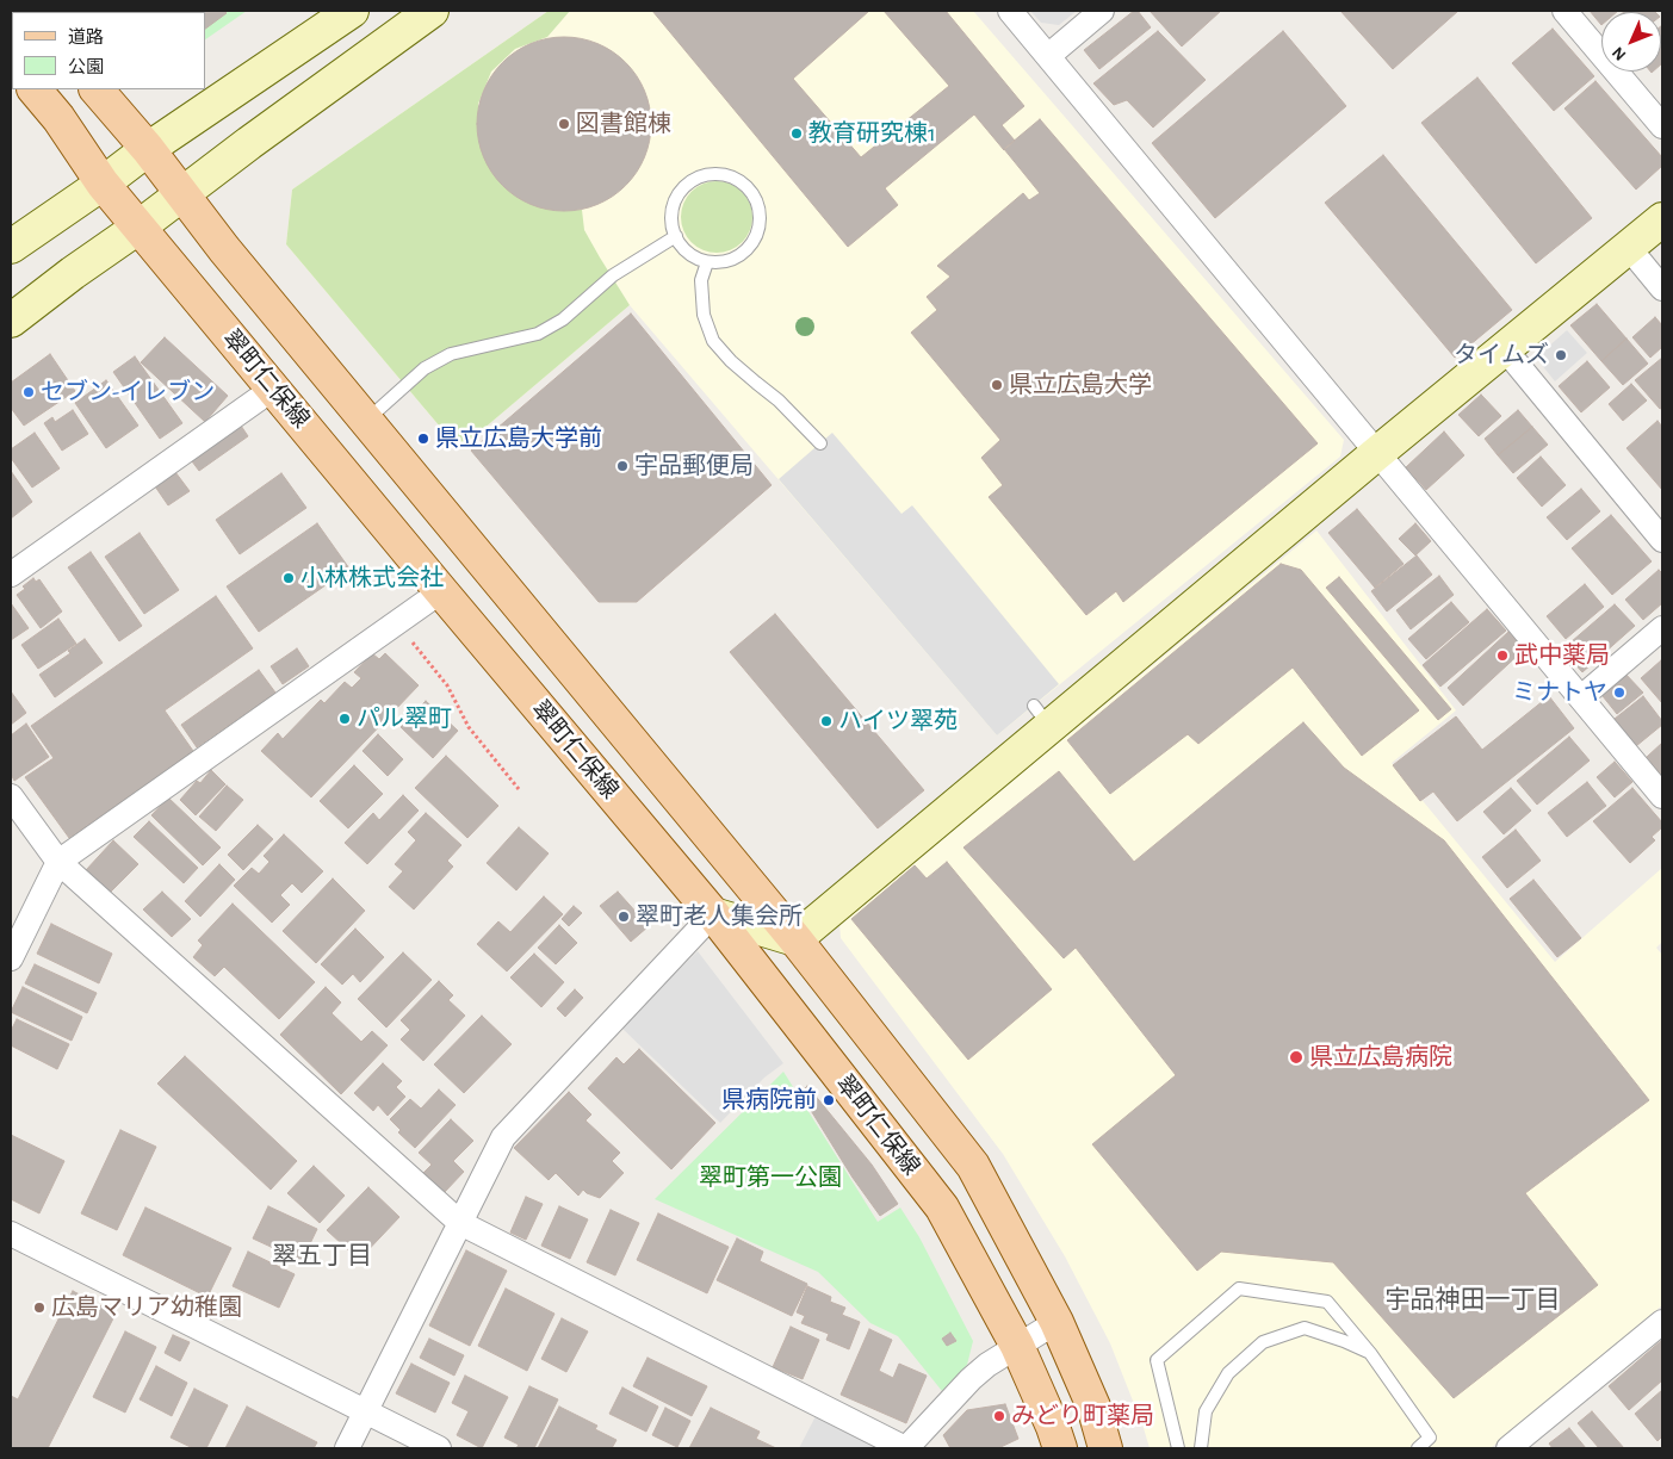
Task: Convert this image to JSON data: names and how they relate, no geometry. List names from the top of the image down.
{
  "streets": {
    "main road": ["翠町仁保線"]
  },
  "districts": ["翠五丁目", "宇品神田一丁目"],
  "parks": ["翠町第一公園"],
  "places": [
    "図書館棟",
    "教育研究棟1",
    "タイムズ",
    "県立広島大学",
    "セブン-イレブン",
    "県立広島大学前",
    "宇品郵便局",
    "小林株式会社",
    "武中薬局",
    "ミナトヤ",
    "パル翠町",
    "ハイツ翠苑",
    "翠町老人集会所",
    "県立広島病院",
    "県病院前",
    "広島マリア幼稚園",
    "みどり町薬局"
  ],
  "legend": ["道路", "公園"],
  "north": "bottom left"
}
